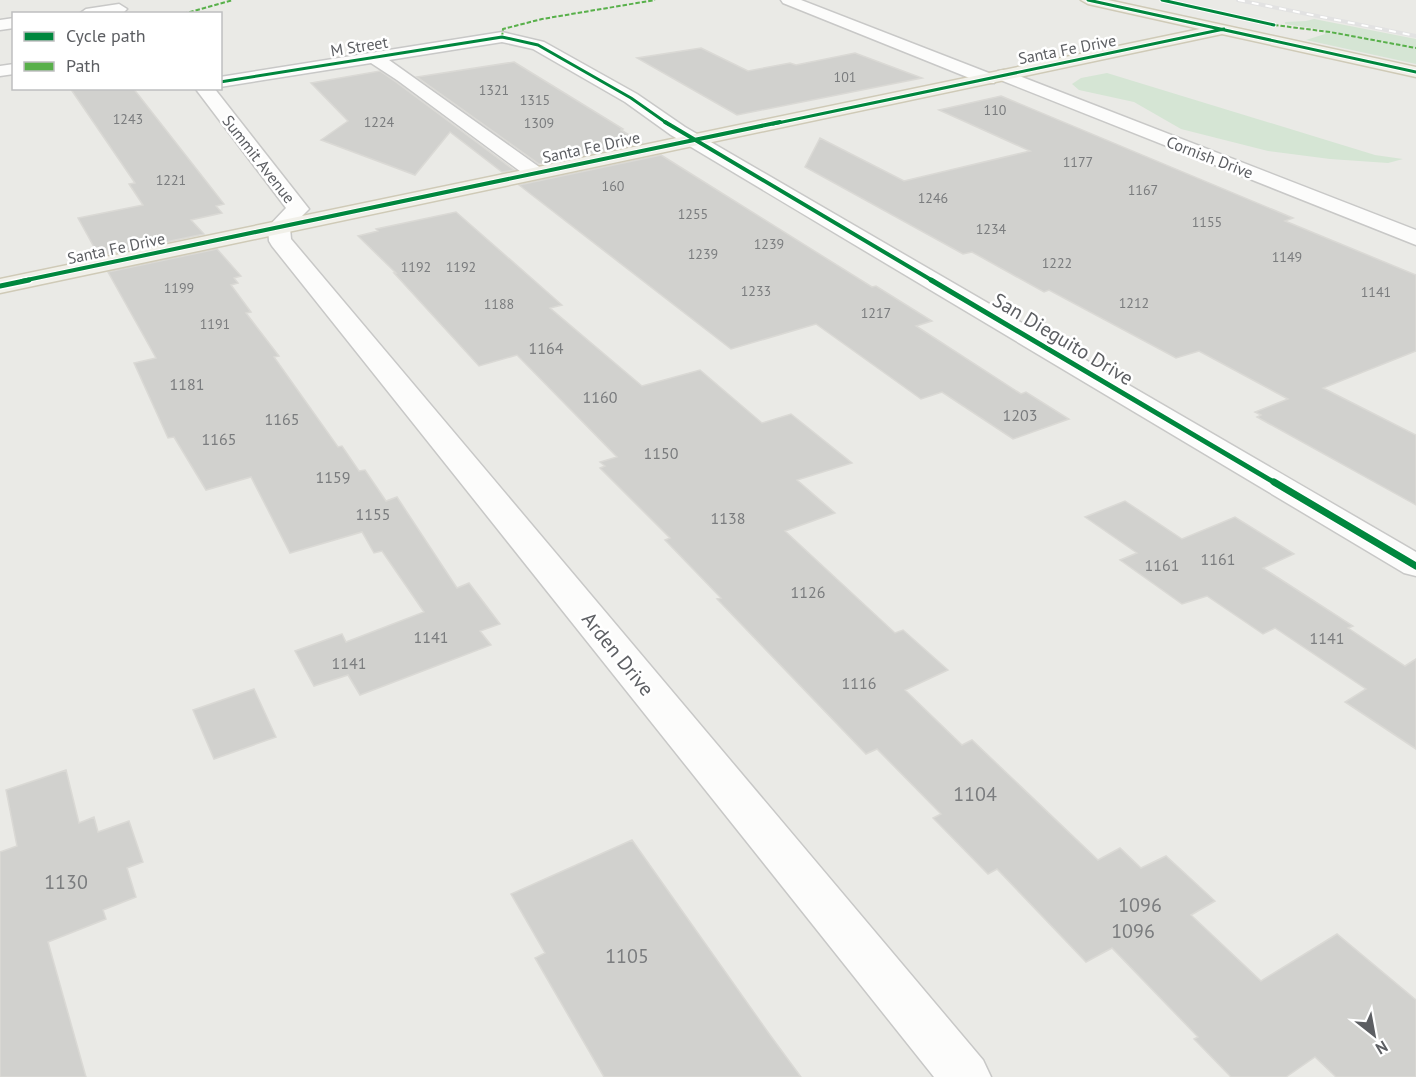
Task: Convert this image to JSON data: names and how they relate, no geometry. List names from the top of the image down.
{
  "streets": {
    "main road": ["Santa Fe Drive"],
    "street": [
      "M Street",
      "Cornish Drive",
      "Summit Avenue",
      "San Dieguito Drive",
      "Arden Drive"
    ]
  },
  "crossings": [
    ["M Street", "San Dieguito Drive"],
    ["Santa Fe Drive", "Cornish Drive"],
    ["Santa Fe Drive", "Summit Avenue"],
    ["Santa Fe Drive", "San Dieguito Drive"],
    ["Santa Fe Drive", "Arden Drive"],
    ["Summit Avenue", "Arden Drive"]
  ],
  "house_numbers": [
    "101",
    "1321",
    "1315",
    "110",
    "1243",
    "1224",
    "1309",
    "1177",
    "1221",
    "160",
    "1167",
    "1246",
    "1255",
    "1155",
    "1234",
    "1239",
    "1239",
    "1149",
    "1222",
    "1192",
    "1192",
    "1199",
    "1233",
    "1141",
    "1212",
    "1188",
    "1217",
    "1191",
    "1164",
    "1181",
    "1160",
    "1203",
    "1165",
    "1165",
    "1150",
    "1159",
    "1155",
    "1138",
    "1161",
    "1161",
    "1126",
    "1141",
    "1141",
    "1141",
    "1116",
    "1104",
    "1130",
    "1096",
    "1096",
    "1105"
  ],
  "legend": ["Cycle path", "Path"],
  "north": "bottom right"
}
